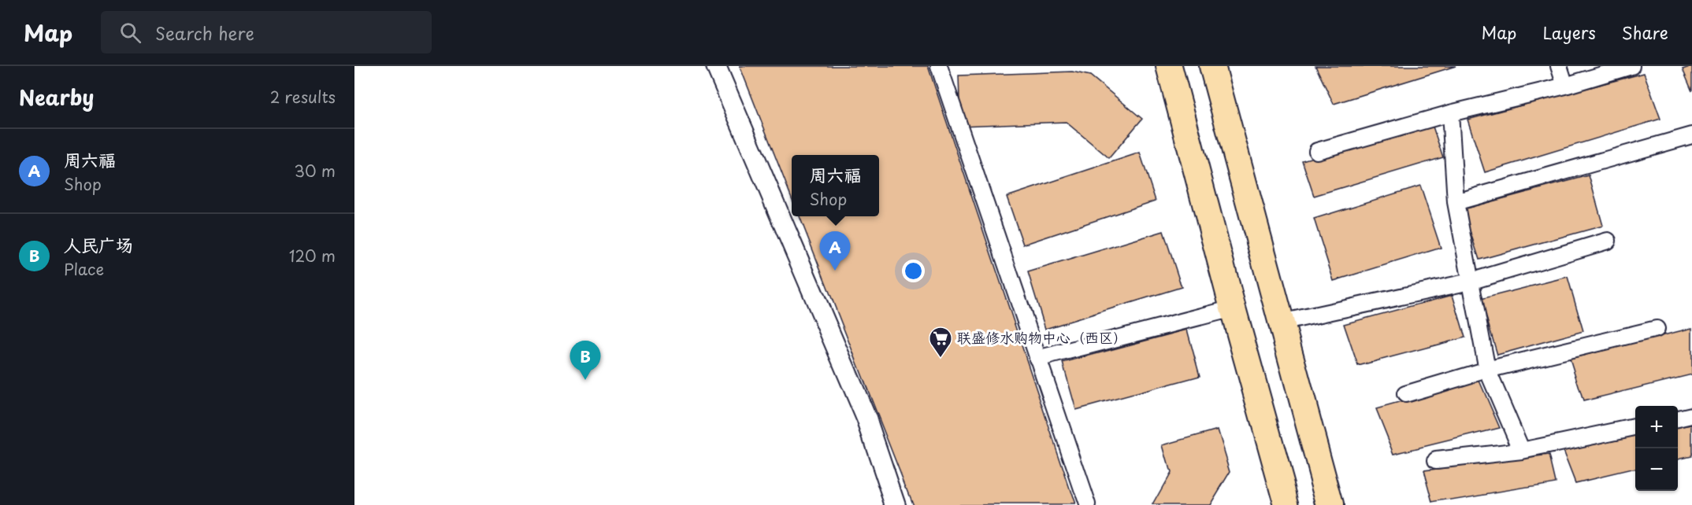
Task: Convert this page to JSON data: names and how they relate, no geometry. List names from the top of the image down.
{
  "places": {
    "supermarket": ["联盛修水购物中心（西区）"]
  },
  "page": {
    "header": "Map",
    "search": "Search here",
    "nav": ["Map", "Layers", "Share"],
    "heading": ["Nearby", "2 results"],
    "list": [
      {
        "mark": "A",
        "name": "周六福",
        "note": "Shop",
        "value": "30 m"
      },
      {
        "mark": "B",
        "name": "人民广场",
        "note": "Place",
        "value": "120 m"
      }
    ],
    "popup": ["周六福", "Shop"],
    "pins": ["A", "B"],
    "map_buttons": ["+", "−"]
  }
}
